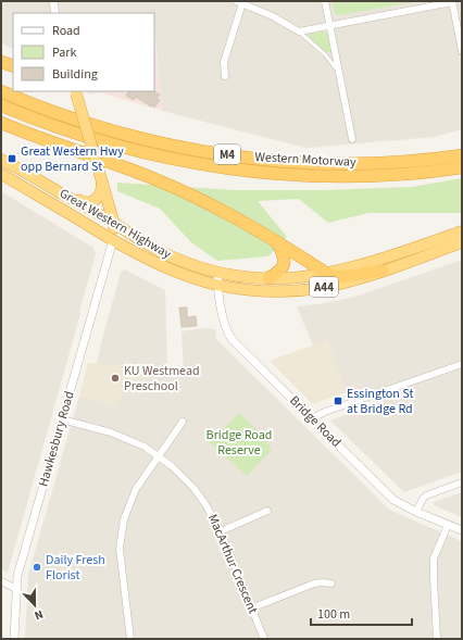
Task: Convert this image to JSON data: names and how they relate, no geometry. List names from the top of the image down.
{
  "streets": {
    "highway": [
      "M4",
      "Western Motorway",
      "Great Western Highway",
      "A44"
    ],
    "street": ["Bridge Road", "Hawkesbury Road", "MacArthur Crescent"]
  },
  "crossings": [
    ["Great Western Highway", "Bridge Road"],
    ["Great Western Highway", "Hawkesbury Road"],
    ["Hawkesbury Road", "MacArthur Crescent"]
  ],
  "parks": ["Bridge Road Reserve"],
  "places": {
    "transit": ["Great Western Hwy opp Bernard St", "Essington St at Bridge Rd"],
    "other": ["KU Westmead Preschool", "Daily Fresh Florist"]
  },
  "legend": ["Road", "Park", "Building"],
  "scale_bar": "100 m",
  "north": "bottom"
}
